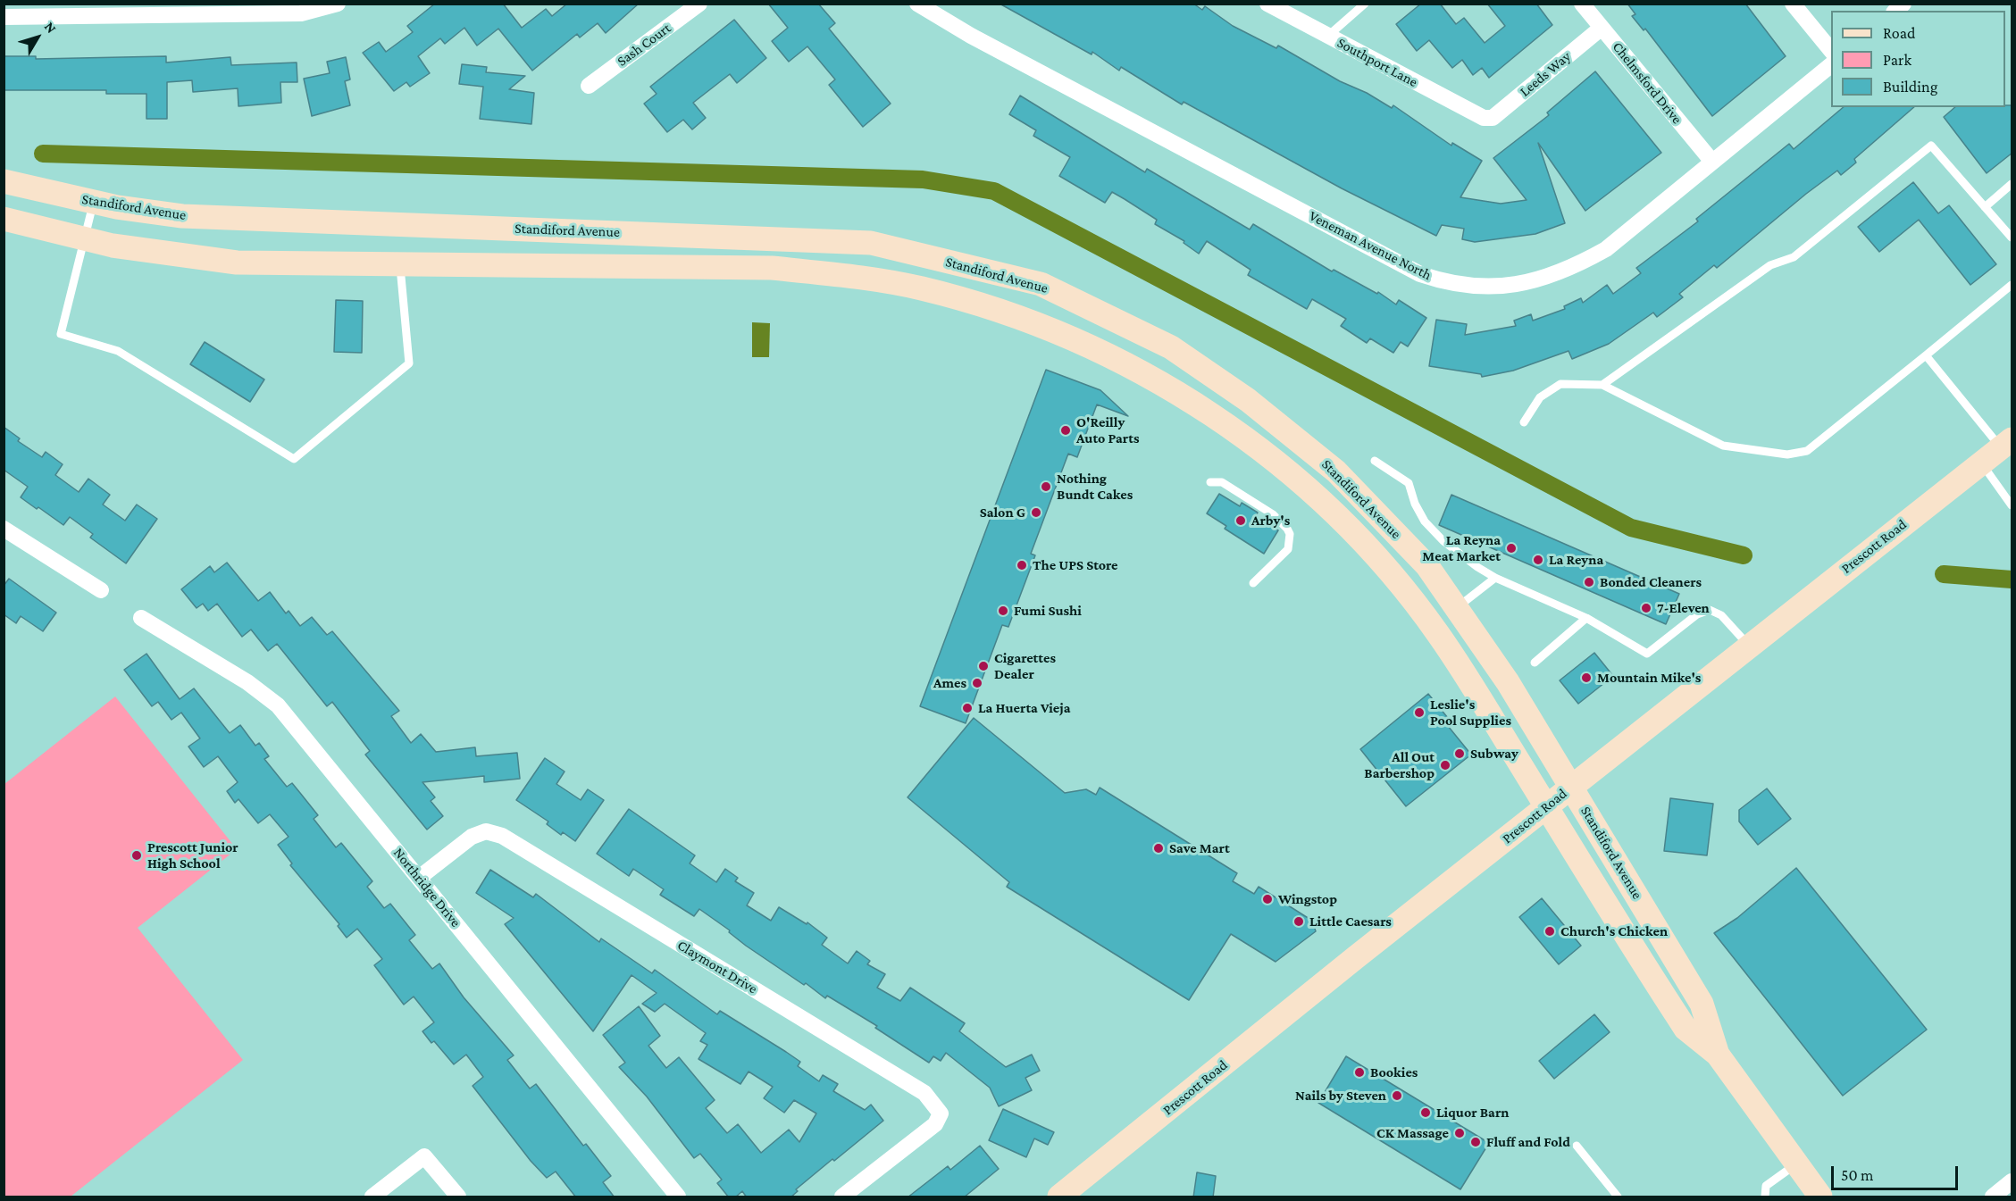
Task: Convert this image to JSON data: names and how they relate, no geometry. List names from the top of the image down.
{
  "streets": {
    "main road": ["Standiford Avenue", "Prescott Road"],
    "street": [
      "Sash Court",
      "Southport Lane",
      "Leeds Way",
      "Chelmsford Drive",
      "Veneman Avenue North",
      "Northridge Drive",
      "Claymont Drive"
    ]
  },
  "crossings": [
    ["Southport Lane", "Leeds Way"],
    ["Leeds Way", "Chelmsford Drive"],
    ["Chelmsford Drive", "Veneman Avenue North"],
    ["Standiford Avenue", "Prescott Road"],
    ["Northridge Drive", "Claymont Drive"]
  ],
  "places": [
    "O'Reilly Auto Parts",
    "Nothing Bundt Cakes",
    "Salon G",
    "Arby's",
    "La Reyna Meat Market",
    "La Reyna",
    "The UPS Store",
    "Bonded Cleaners",
    "7-Eleven",
    "Fumi Sushi",
    "Cigarettes Dealer",
    "Mountain Mike's",
    "Ames",
    "La Huerta Vieja",
    "Leslie's Pool Supplies",
    "Subway",
    "All Out Barbershop",
    "Save Mart",
    "Prescott Junior High School",
    "Wingstop",
    "Little Caesars",
    "Church's Chicken",
    "Bookies",
    "Nails by Steven",
    "Liquor Barn",
    "CK Massage",
    "Fluff and Fold"
  ],
  "legend": ["Road", "Park", "Building"],
  "scale_bar": "50 m",
  "north": "top right"
}
